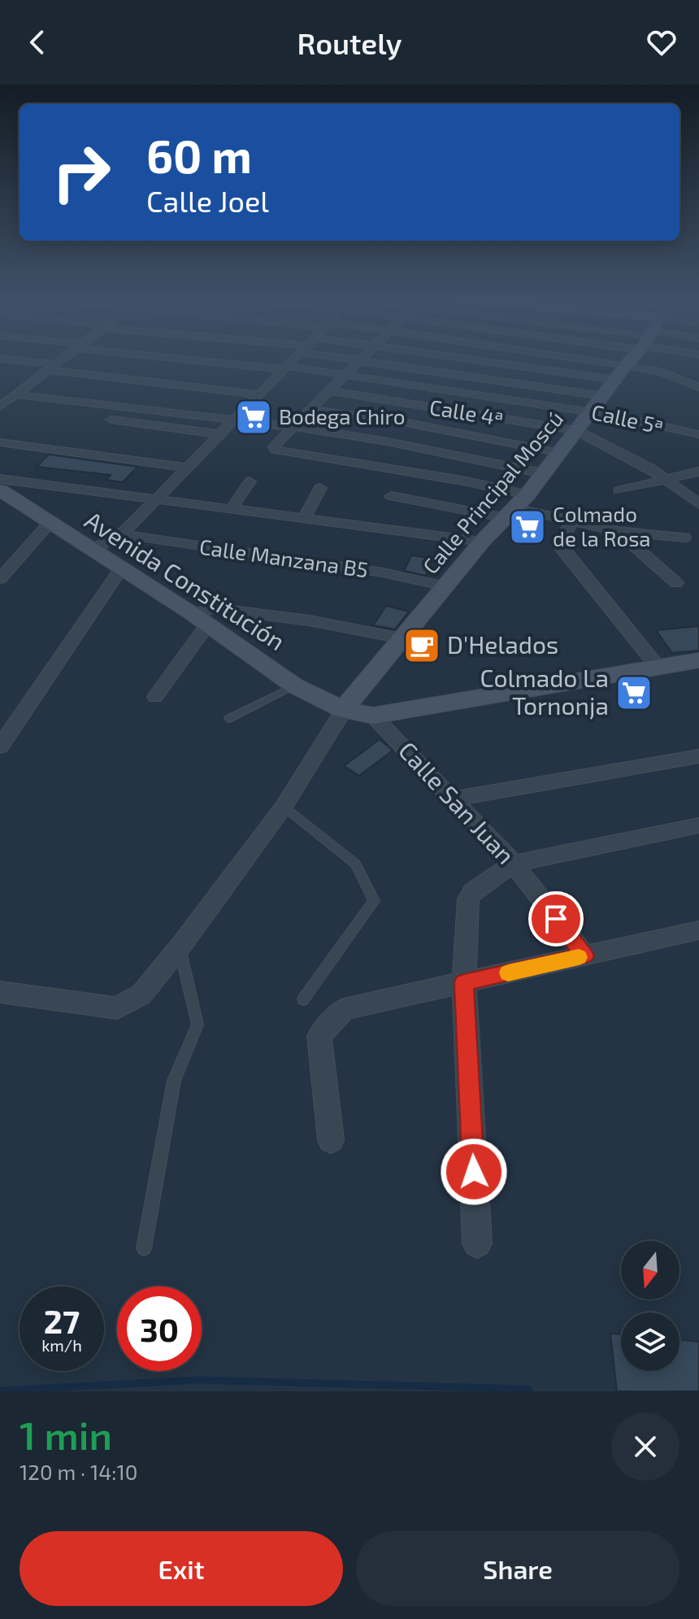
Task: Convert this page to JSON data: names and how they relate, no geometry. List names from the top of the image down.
{
  "streets": {
    "street": [
      "Calle 4ª",
      "Calle 5ª",
      "Calle Principal Moscú",
      "Calle Manzana B5",
      "Avenida Constitución",
      "Calle San Juan"
    ]
  },
  "crossings": [
    ["Calle 4ª", "Calle Principal Moscú"],
    ["Calle 5ª", "Calle Principal Moscú"],
    ["Calle Principal Moscú", "Calle Manzana B5"],
    ["Calle Principal Moscú", "Avenida Constitución"],
    ["Avenida Constitución", "Calle San Juan"]
  ],
  "places": {
    "supermarket": ["Bodega Chiro", "Colmado de la Rosa", "Colmado La Tornonja"],
    "cafe": ["D'Helados"]
  },
  "north": "bottom",
  "page": {
    "header": "Routely",
    "turn": ["60 m", "Calle Joel"],
    "speed": "27 km/h",
    "limit": "30",
    "heading": ["1 min", "120 m · 14:10"],
    "buttons": ["Exit", "Share"]
  }
}
